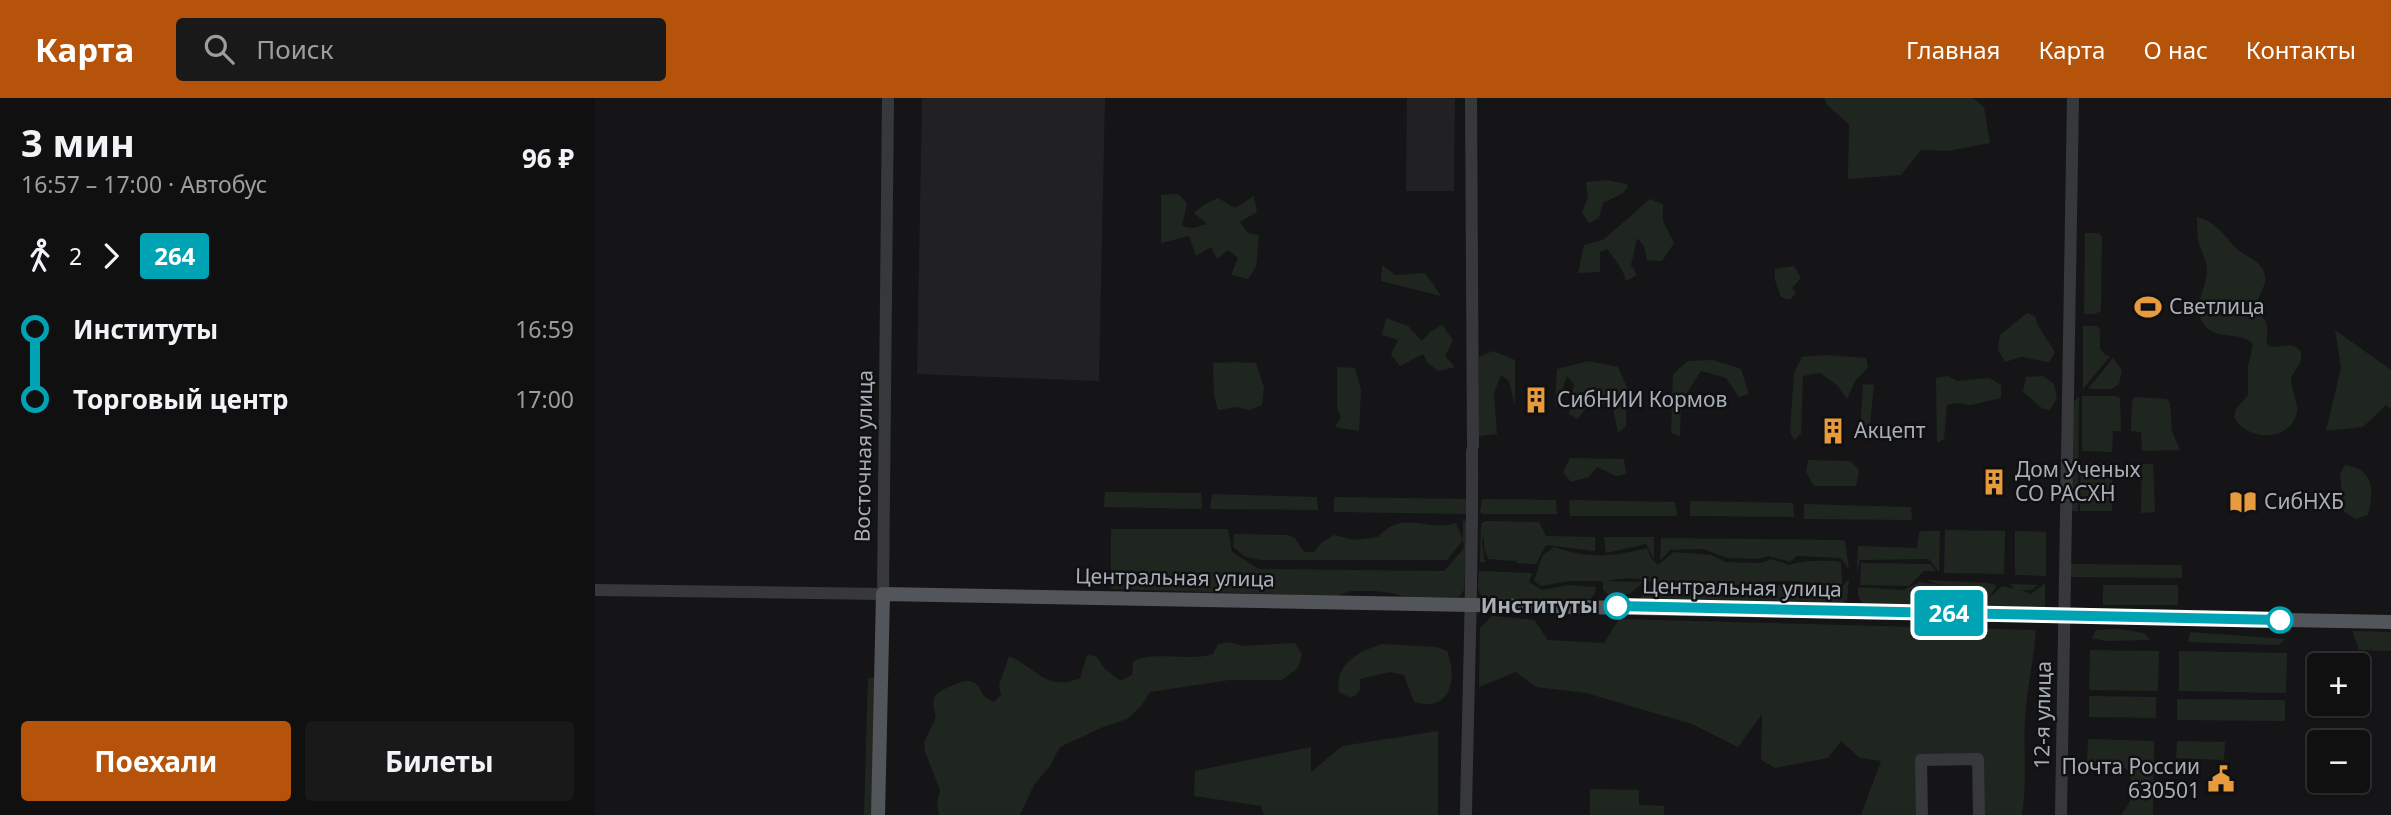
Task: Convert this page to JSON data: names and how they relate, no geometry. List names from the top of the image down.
{
  "streets": {
    "main road": ["Восточная улица", "Центральная улица"],
    "street": ["12-я улица"]
  },
  "crossings": [
    ["Восточная улица", "Центральная улица"],
    ["Центральная улица", "12-я улица"]
  ],
  "places": {
    "sports": ["Светлица"],
    "building": ["СибНИИ Кормов", "Акцепт", "Дом Ученых СО РАСХН"],
    "library": ["СибНХБ"],
    "other": ["Институты"],
    "public building": ["Почта России 630501"]
  },
  "lines": ["bus line 264"],
  "page": {
    "header": "Карта",
    "search": "Поиск",
    "nav": [
      "Главная",
      "Карта",
      "О нас",
      "Контакты"
    ],
    "heading": ["3 мин", "16:57 – 17:00 · Автобус", "96 ₽"],
    "on_map": "264",
    "legs": ["2", "264"],
    "list": [
      {
        "name": "Институты",
        "value": "16:59"
      },
      {
        "name": "Торговый центр",
        "value": "17:00"
      }
    ],
    "map_buttons": ["+", "−"],
    "buttons": ["Поехали", "Билеты"]
  }
}
